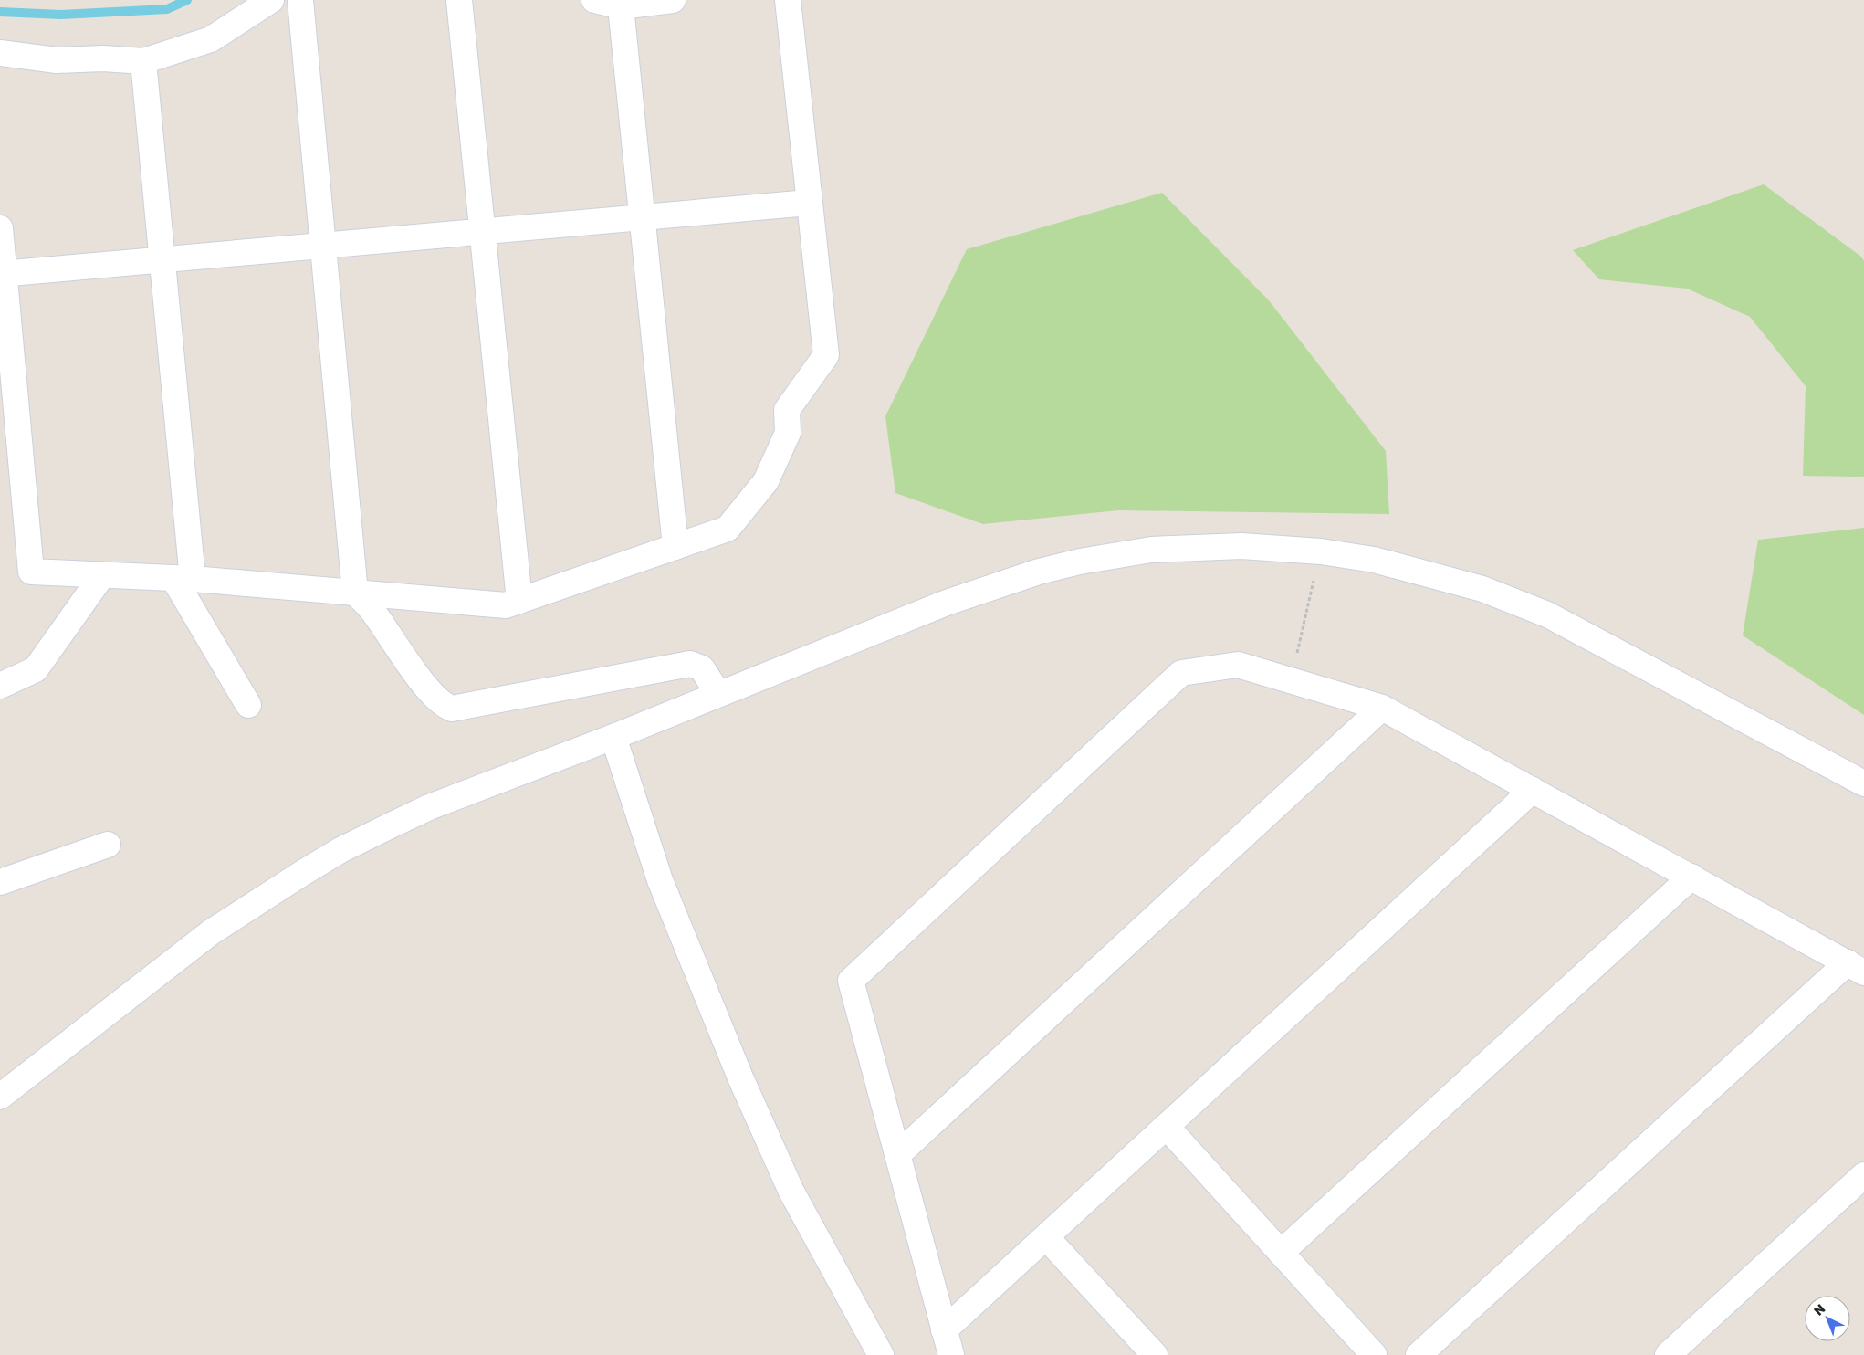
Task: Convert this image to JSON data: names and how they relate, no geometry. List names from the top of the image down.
{
  "north": "top left"
}
